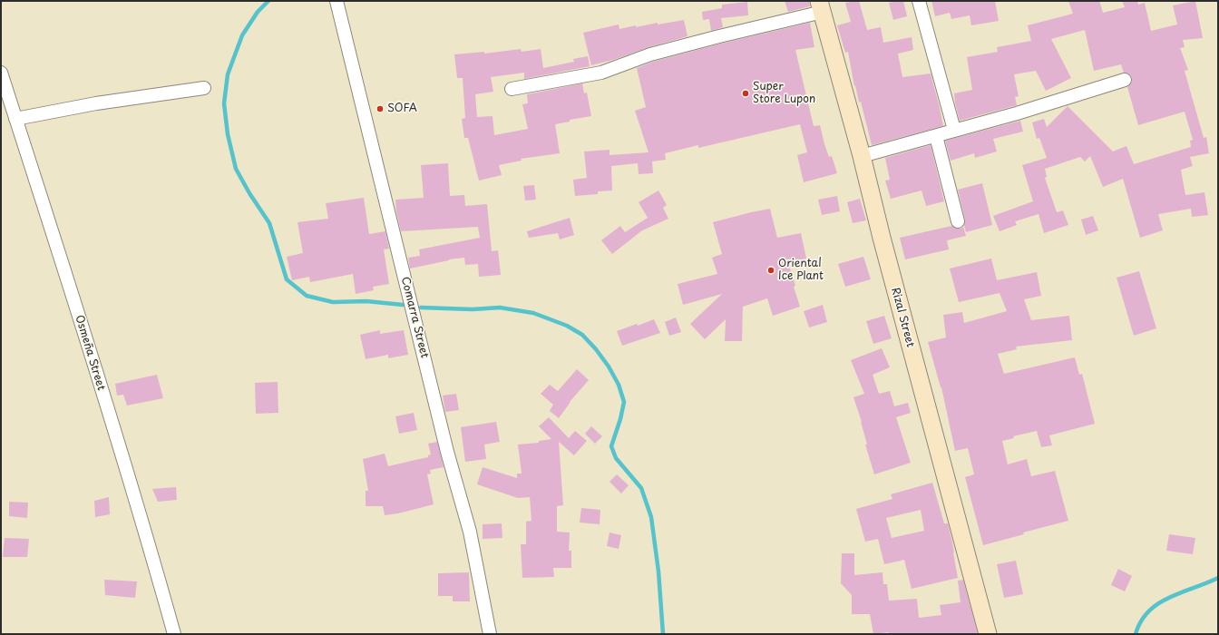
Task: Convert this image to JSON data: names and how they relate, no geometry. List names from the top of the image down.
{
  "streets": {
    "street": ["Comarra Street", "Rizal Street", "Osmeña Street"]
  },
  "places": ["Super Store Lupon", "SOFA", "Oriental Ice Plant"]
}
